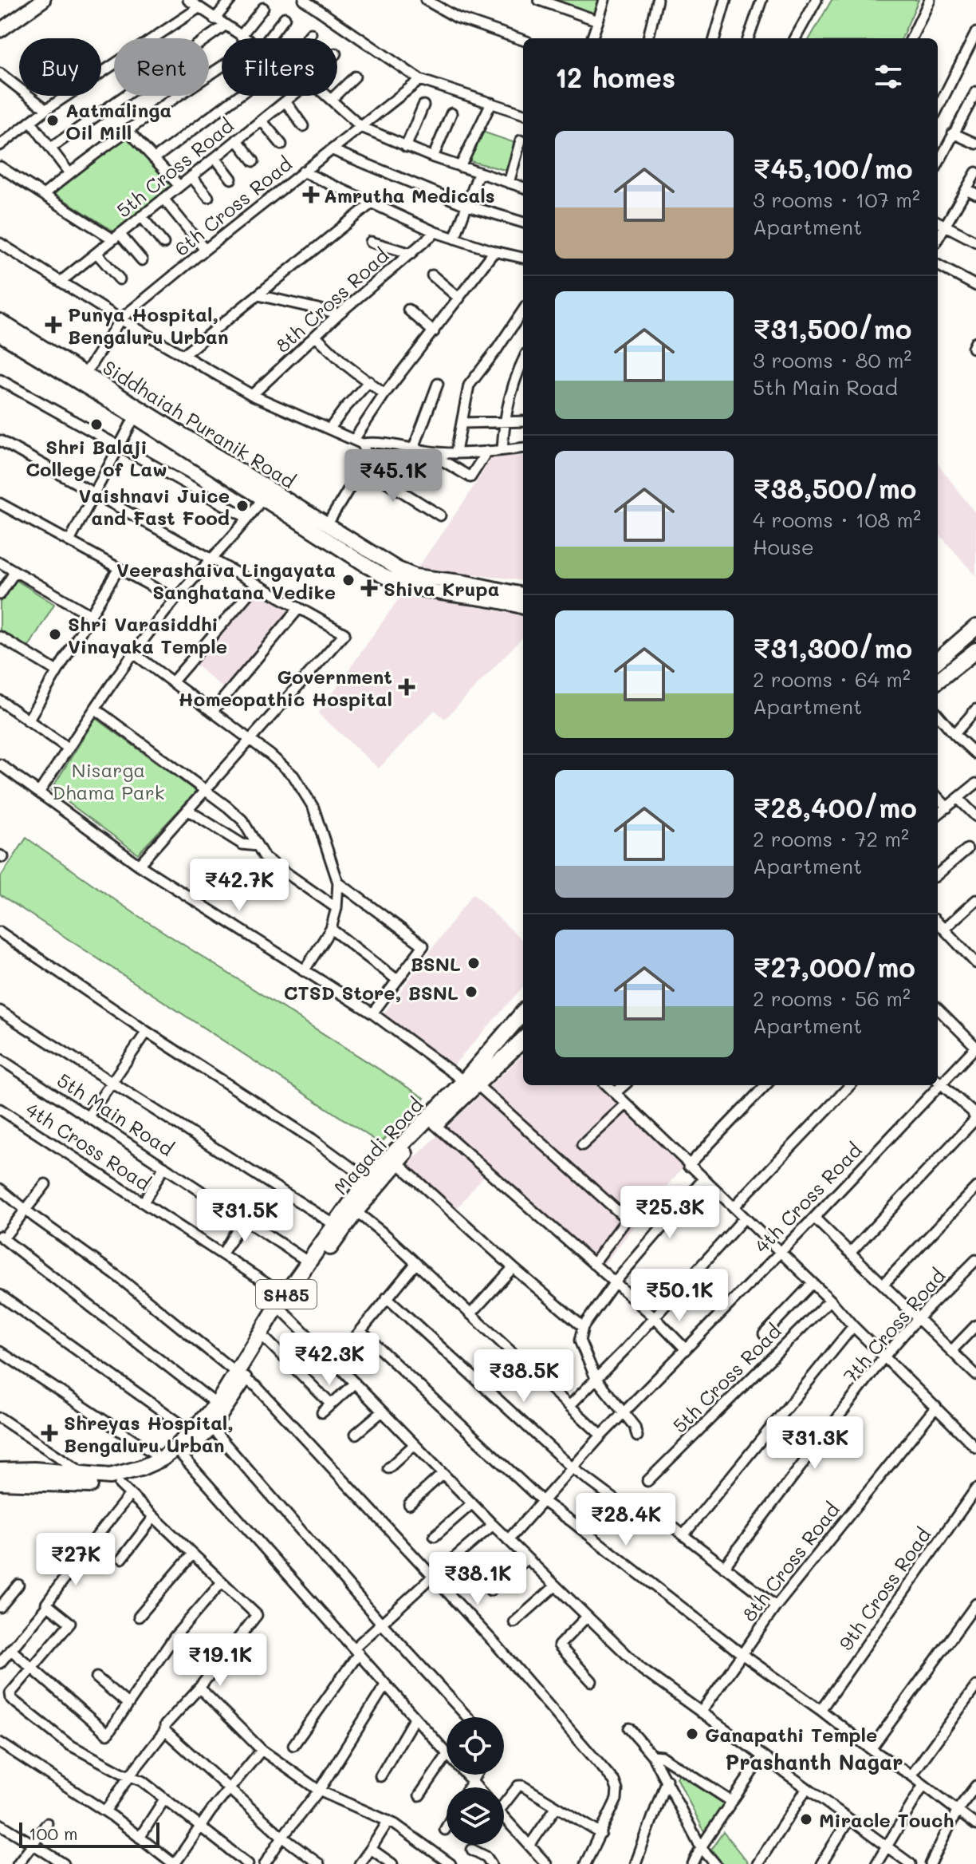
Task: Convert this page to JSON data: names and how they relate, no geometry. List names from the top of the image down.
{
  "streets": {
    "main road": ["Siddhaiah Puranik Road", "Magadi Road", "SH85"],
    "street": [
      "5th Cross Road",
      "6th Cross Road",
      "8th Cross Road",
      "5th Main Road",
      "4th Cross Road",
      "7th Cross Road",
      "9th Cross Road"
    ]
  },
  "crossings": [
    ["6th Cross Road", "Siddhaiah Puranik Road"],
    ["5th Main Road", "Magadi Road"],
    ["4th Cross Road", "Magadi Road"]
  ],
  "districts": ["Prashanth Nagar"],
  "parks": ["Nisarga Dhama Park"],
  "places": {
    "other": [
      "Aatmalinga Oil Mill",
      "Shri Balaji College of Law",
      "Vaishnavi Juice and Fast Food",
      "Veerashaiva Lingayata Sanghatana Vedike",
      "Shri Varasiddhi Vinayaka Temple",
      "BSNL",
      "CTSD Store, BSNL",
      "Ganapathi Temple",
      "Miracle Touch"
    ],
    "health": [
      "Amrutha Medicals",
      "Punya Hospital, Bengaluru Urban",
      "Shiva Krupa",
      "Government Homeopathic Hospital",
      "Shreyas Hospital, Bengaluru Urban"
    ]
  },
  "scale_bar": "100 m",
  "page": {
    "chip": ["Buy", "Rent", "Filters"],
    "heading": "12 homes",
    "list": [
      {
        "name": "₹45,100/mo",
        "note": "3 rooms · 107 m² · Apartment"
      },
      {
        "name": "₹31,500/mo",
        "note": "3 rooms · 80 m² · 5th Main Road"
      },
      {
        "name": "₹38,500/mo",
        "note": "4 rooms · 108 m² · House"
      },
      {
        "name": "₹31,300/mo",
        "note": "2 rooms · 64 m² · Apartment"
      },
      {
        "name": "₹28,400/mo",
        "note": "2 rooms · 72 m² · Apartment"
      },
      {
        "name": "₹27,000/mo",
        "note": "2 rooms · 56 m² · Apartment"
      }
    ],
    "price": [
      "₹45.1K",
      "₹42.7K",
      "₹25.3K",
      "₹31.5K",
      "₹50.1K",
      "₹42.3K",
      "₹38.5K",
      "₹31.3K",
      "₹28.4K",
      "₹27K",
      "₹38.1K",
      "₹19.1K"
    ],
    "scale": "100 m"
  }
}
